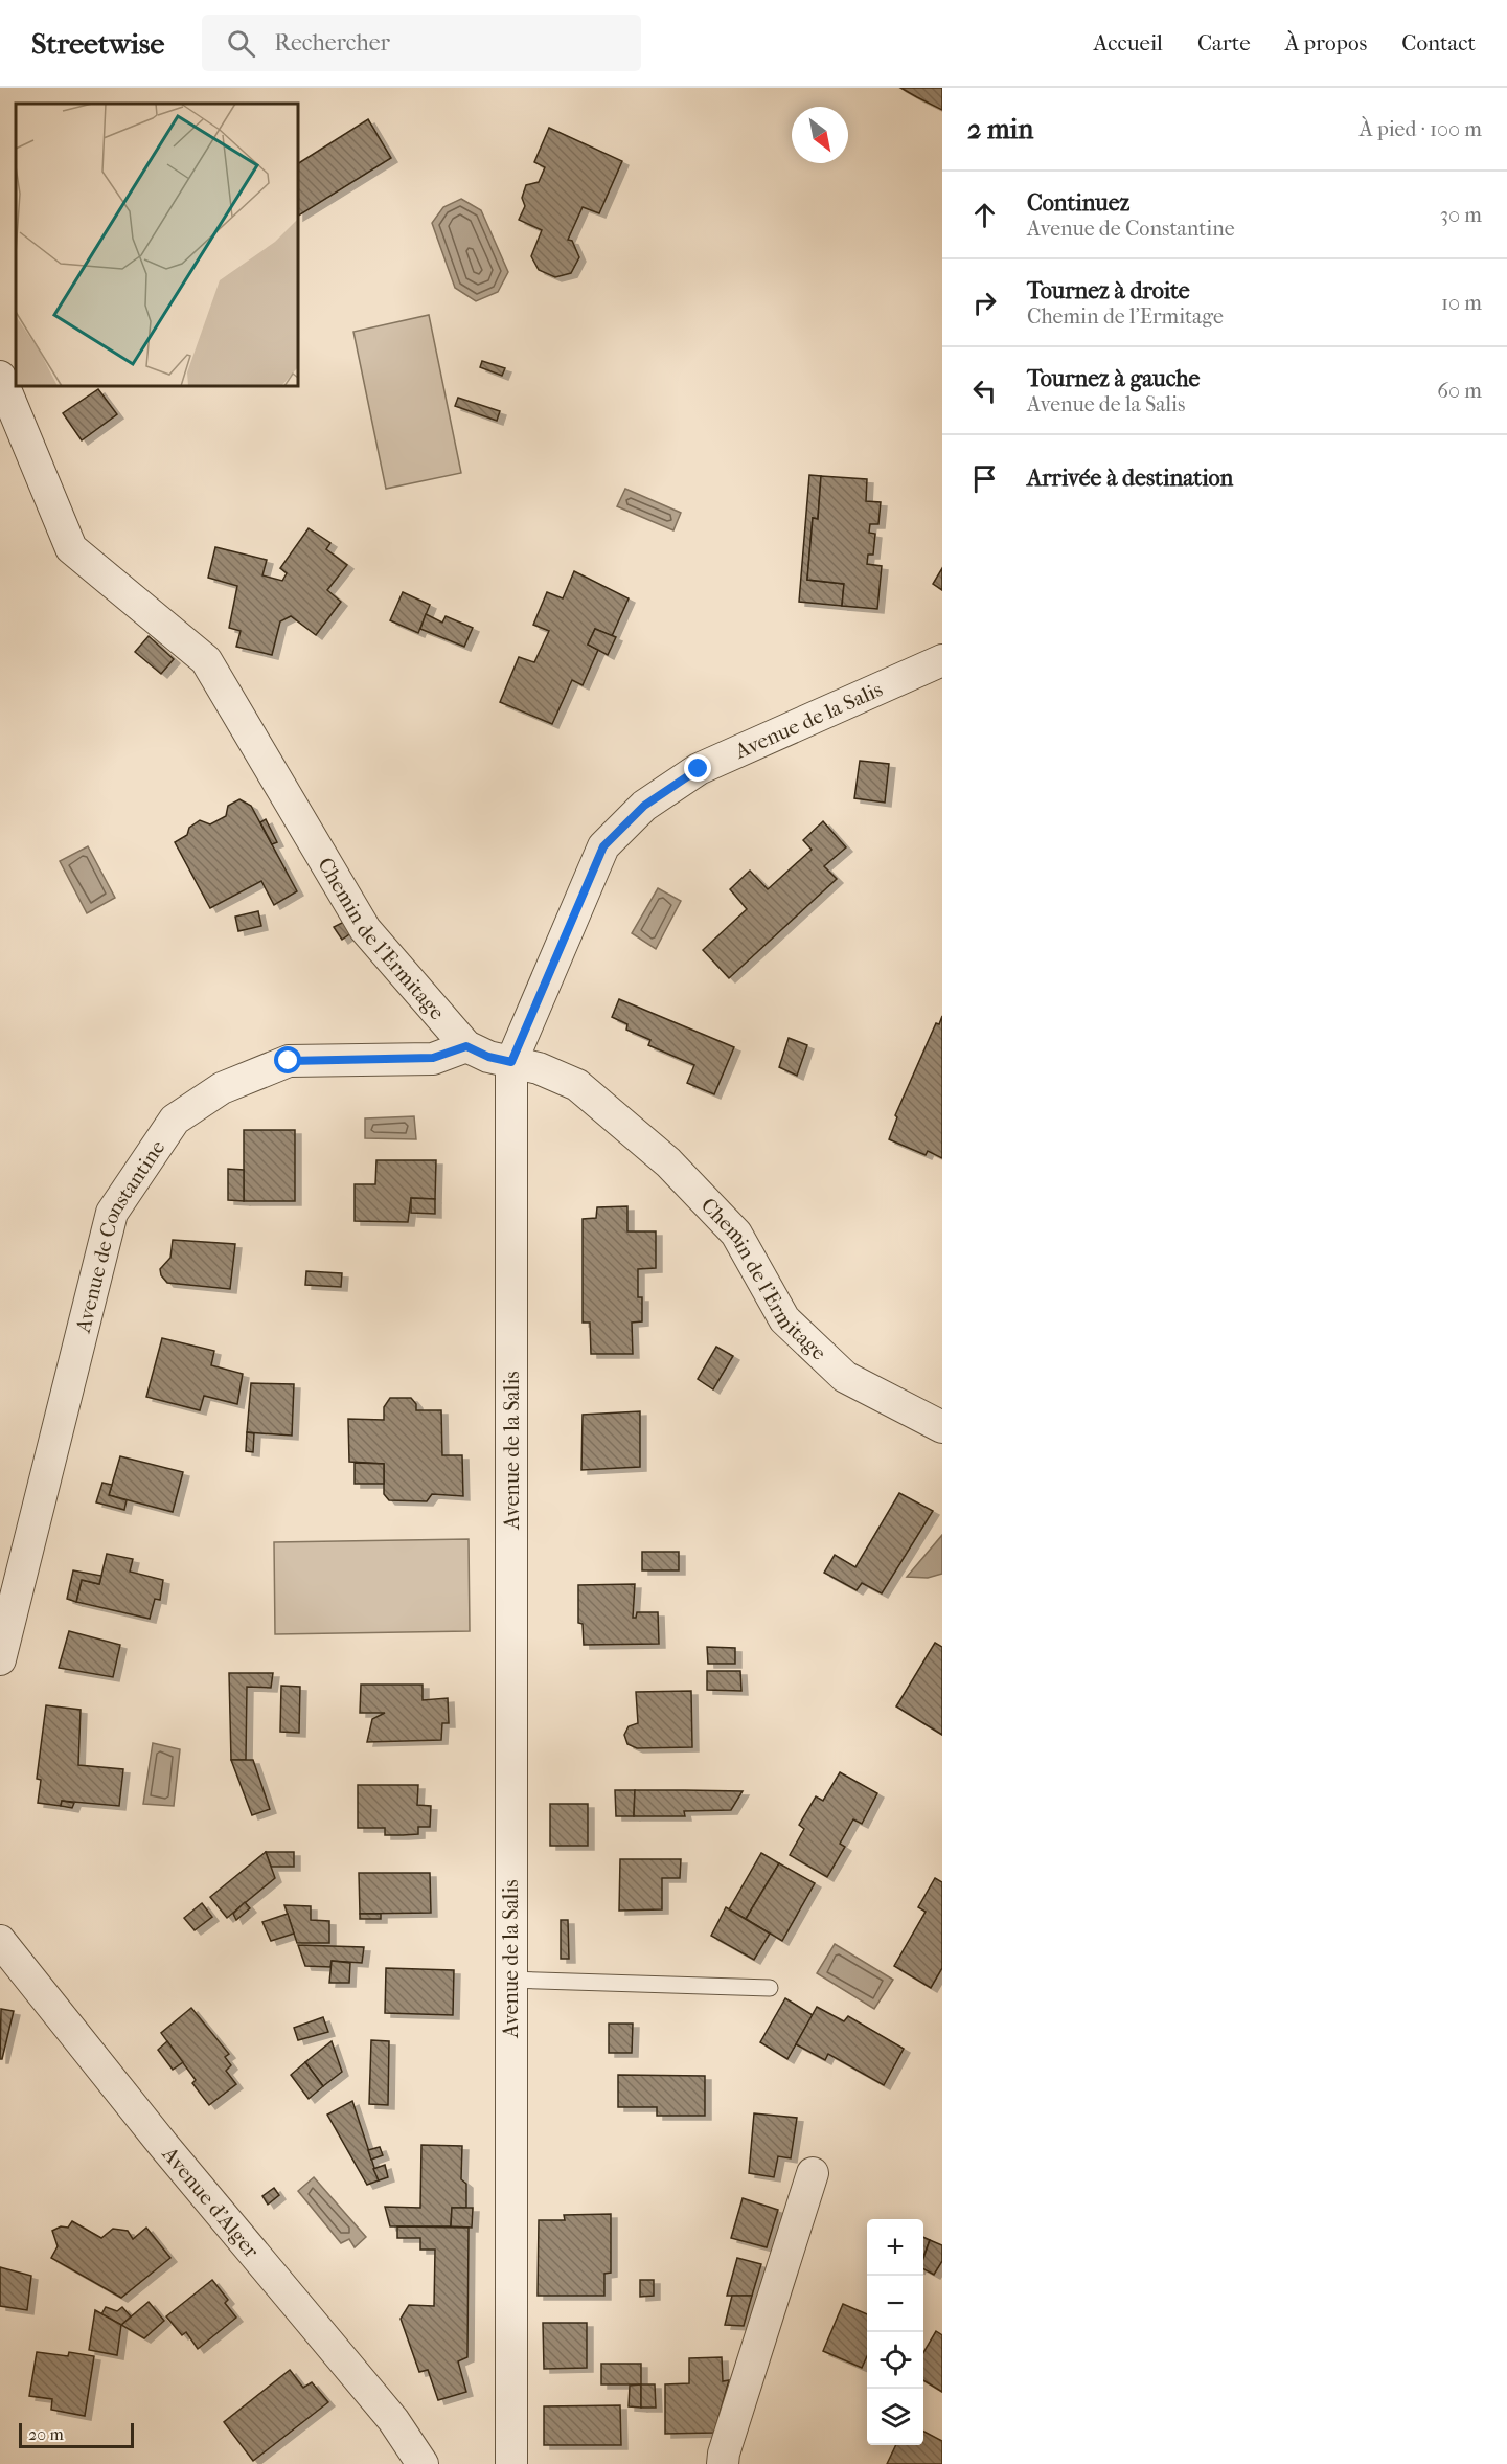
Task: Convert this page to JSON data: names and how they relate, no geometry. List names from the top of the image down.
{
  "streets": {
    "street": [
      "Avenue de la Salis",
      "Chemin de l'Ermitage",
      "Avenue de Constantine",
      "Avenue d'Alger"
    ]
  },
  "crossings": [
    ["Avenue de la Salis", "Chemin de l'Ermitage"],
    ["Chemin de l'Ermitage", "Avenue de Constantine"]
  ],
  "scale_bar": "20 m",
  "north": "bottom right",
  "page": {
    "header": "Streetwise",
    "search": "Rechercher",
    "nav": [
      "Accueil",
      "Carte",
      "À propos",
      "Contact"
    ],
    "heading": ["2 min", "À pied · 100 m"],
    "list": [
      ["Continuez", "Avenue de Constantine", "30 m"],
      ["Tournez à droite", "Chemin de l'Ermitage", "10 m"],
      ["Tournez à gauche", "Avenue de la Salis", "60 m"],
      "Arrivée à destination"
    ],
    "map_buttons": ["+", "−"],
    "scale": "20 m"
  }
}
